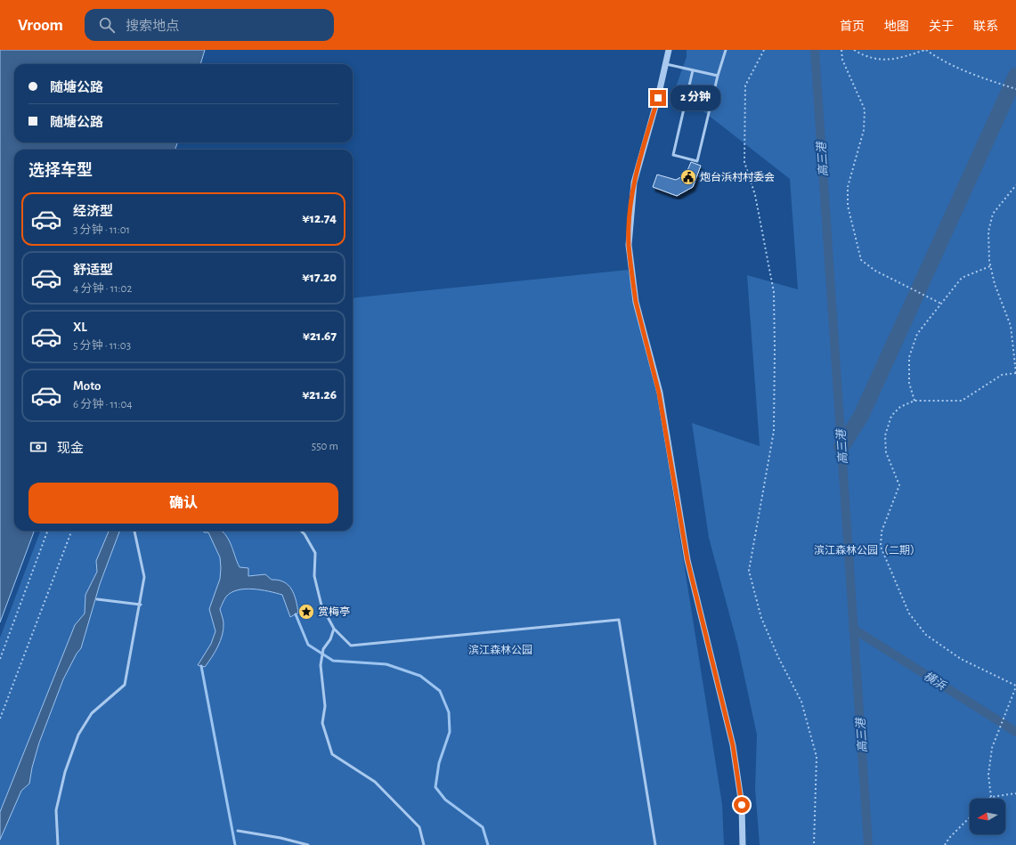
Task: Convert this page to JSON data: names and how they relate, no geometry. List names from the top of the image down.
{
  "water": ["高三港", "横浜"],
  "parks": ["滨江森林公园（二期）", "滨江森林公园"],
  "places": {
    "public building": ["炮台浜村村委会"],
    "place": ["赏梅亭"]
  },
  "north": "left",
  "page": {
    "header": "Vroom",
    "search": "搜索地点",
    "nav": [
      "首页",
      "地图",
      "关于",
      "联系"
    ],
    "banner": ["随塘公路", "随塘公路"],
    "bubble": "2 分钟",
    "heading": "选择车型",
    "list": [
      {
        "name": "经济型",
        "note": "3 分钟 · 11:01",
        "value": "¥12.74"
      },
      {
        "name": "舒适型",
        "note": "4 分钟 · 11:02",
        "value": "¥17.20"
      },
      {
        "name": "XL",
        "note": "5 分钟 · 11:03",
        "value": "¥21.67"
      },
      {
        "name": "Moto",
        "note": "6 分钟 · 11:04",
        "value": "¥21.26"
      }
    ],
    "pay": ["现金", "550 m"],
    "buttons": "确认"
  }
}
